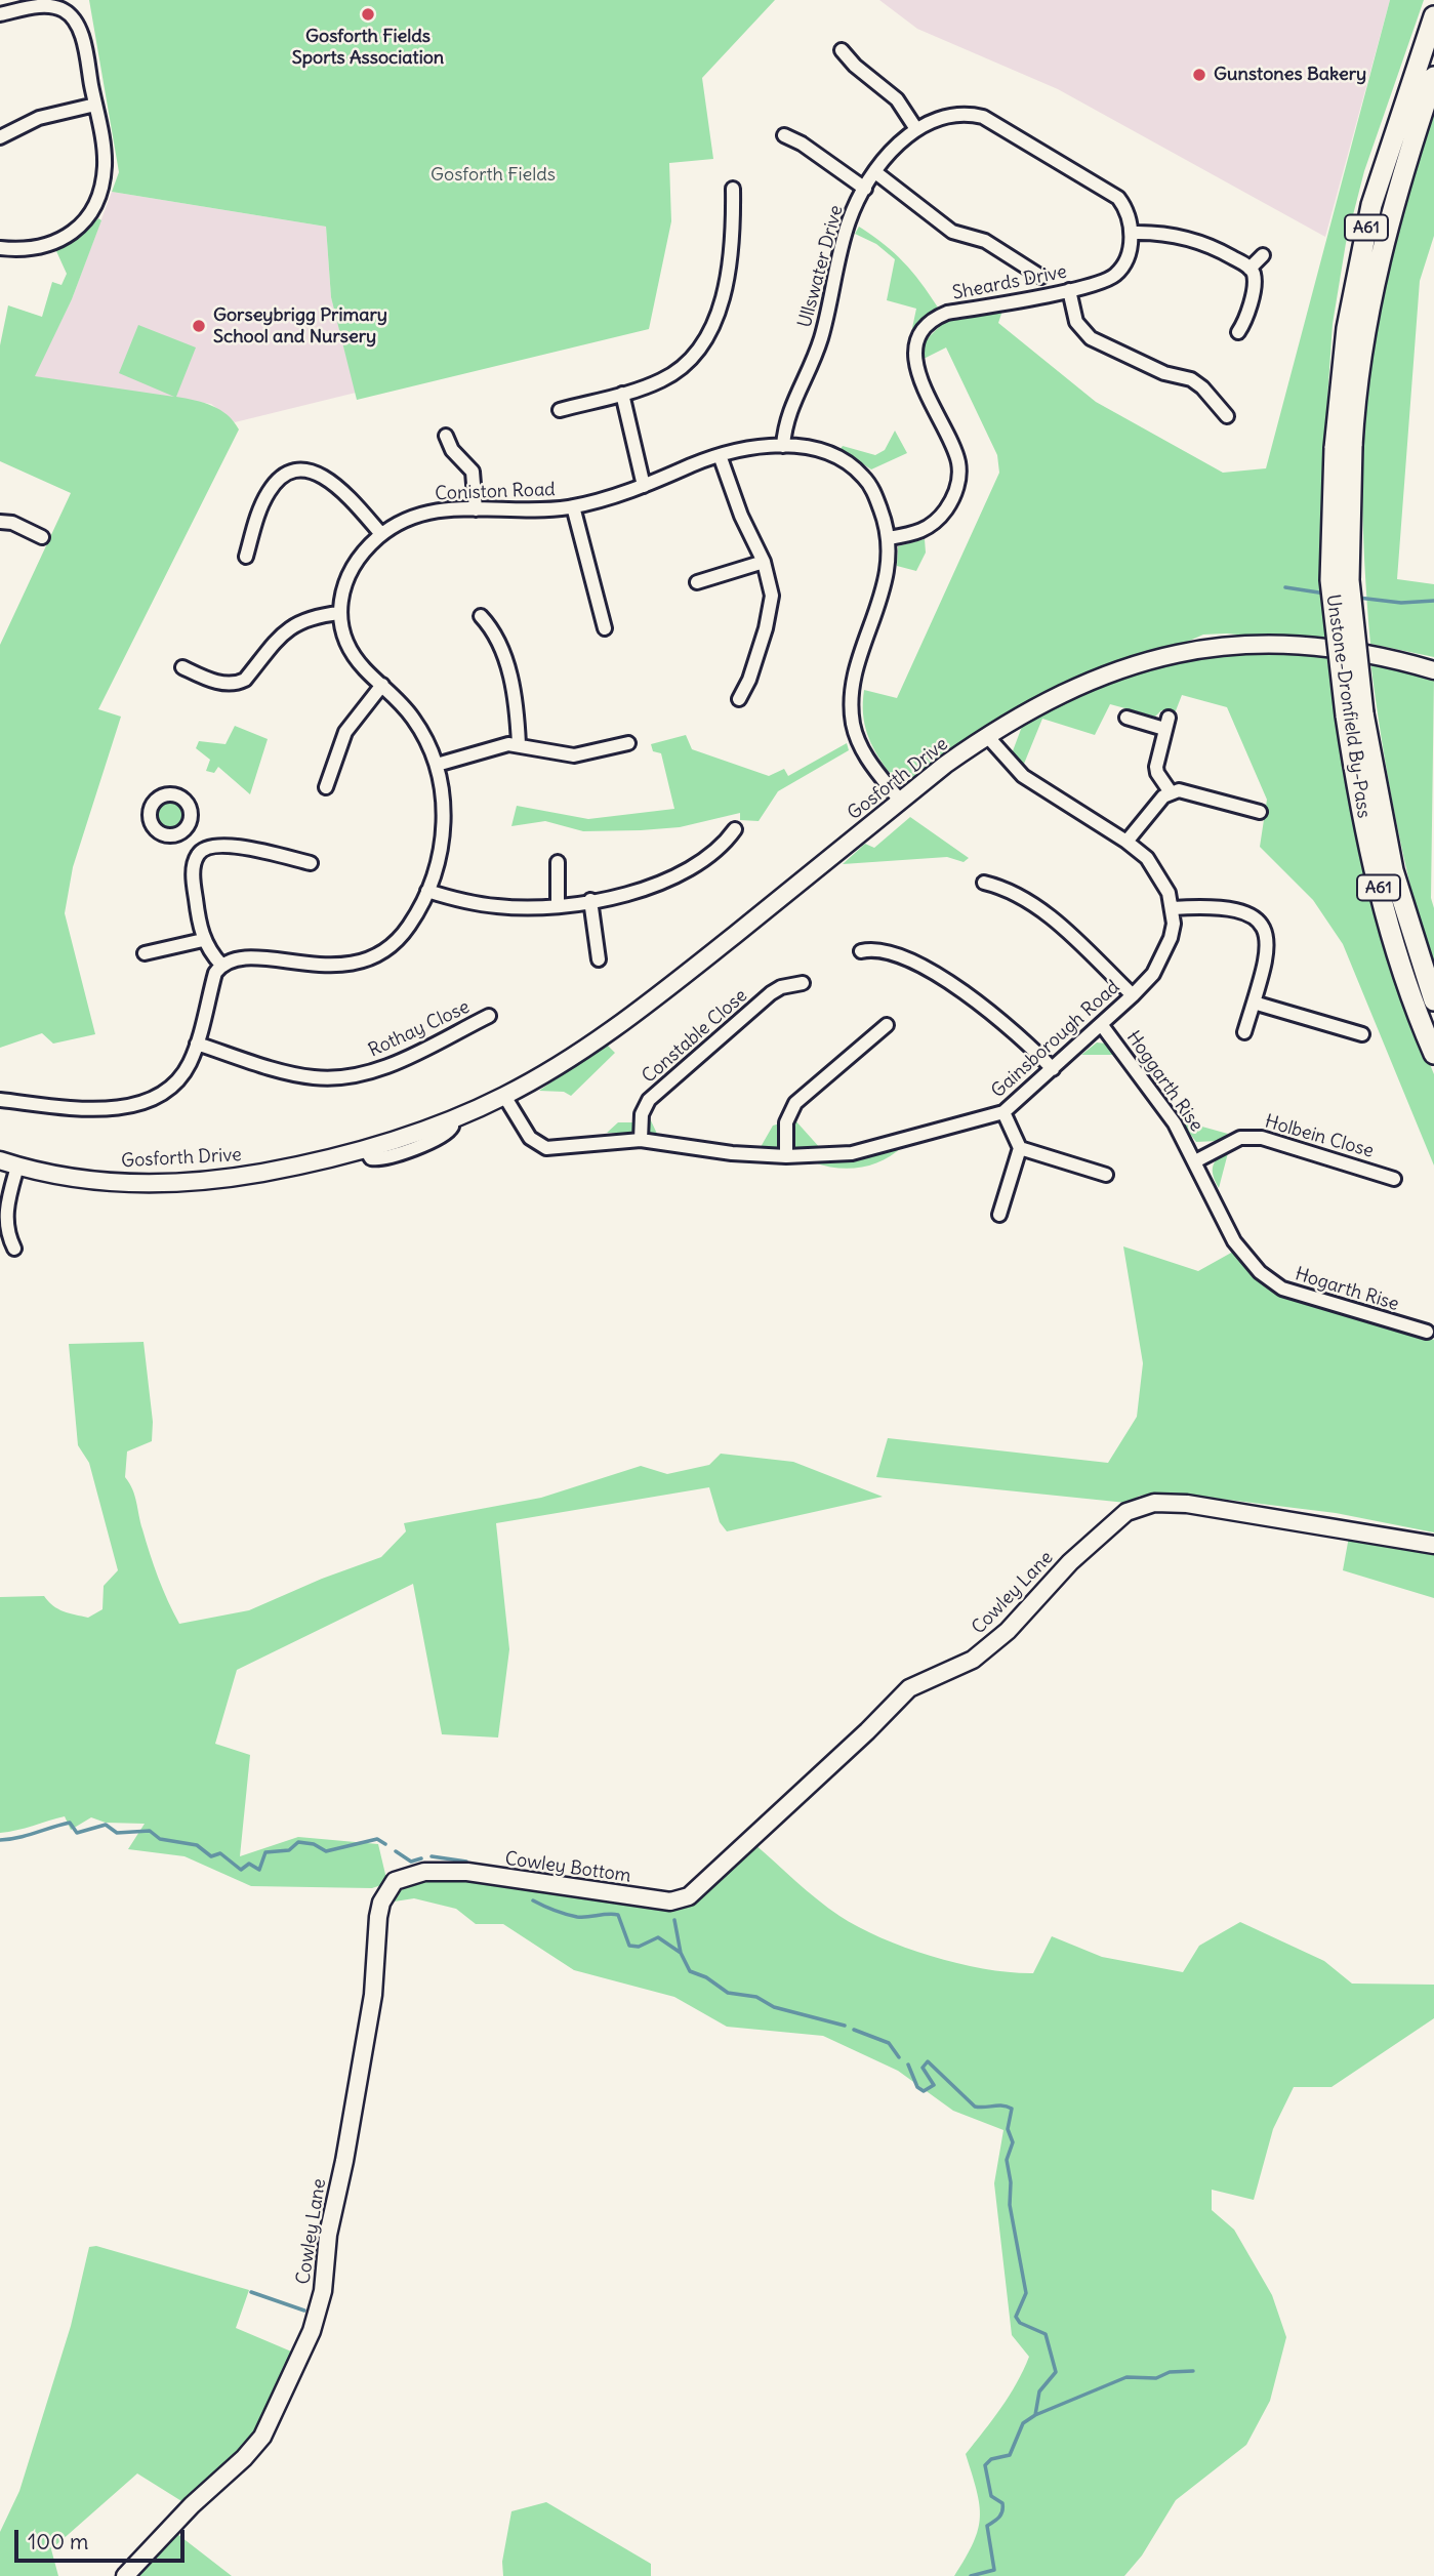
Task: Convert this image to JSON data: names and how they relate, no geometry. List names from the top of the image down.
{
  "streets": {
    "highway": ["A61", "Unstone-Dronfield By-Pass"],
    "street": [
      "Ullswater Drive",
      "Sheards Drive",
      "Coniston Road",
      "Gosforth Drive",
      "Rothay Close",
      "Constable Close",
      "Gainsborough Road",
      "Hoggarth Rise",
      "Holbein Close",
      "Hogarth Rise",
      "Cowley Lane",
      "Cowley Bottom"
    ]
  },
  "crossings": [
    ["Ullswater Drive", "Sheards Drive"],
    ["Ullswater Drive", "Coniston Road"],
    ["Sheards Drive", "Coniston Road"],
    ["Coniston Road", "Gosforth Drive"],
    ["Gosforth Drive", "Gainsborough Road"],
    ["Constable Close", "Gainsborough Road"],
    ["Gainsborough Road", "Hoggarth Rise"],
    ["Hoggarth Rise", "Holbein Close"],
    ["Hoggarth Rise", "Hogarth Rise"],
    ["Holbein Close", "Hogarth Rise"],
    ["Cowley Lane", "Cowley Bottom"]
  ],
  "parks": ["Gosforth Fields"],
  "places": ["Gosforth Fields Sports Association", "Gunstones Bakery", "Gorseybrigg Primary School and Nursery"],
  "scale_bar": "100 m"
}
